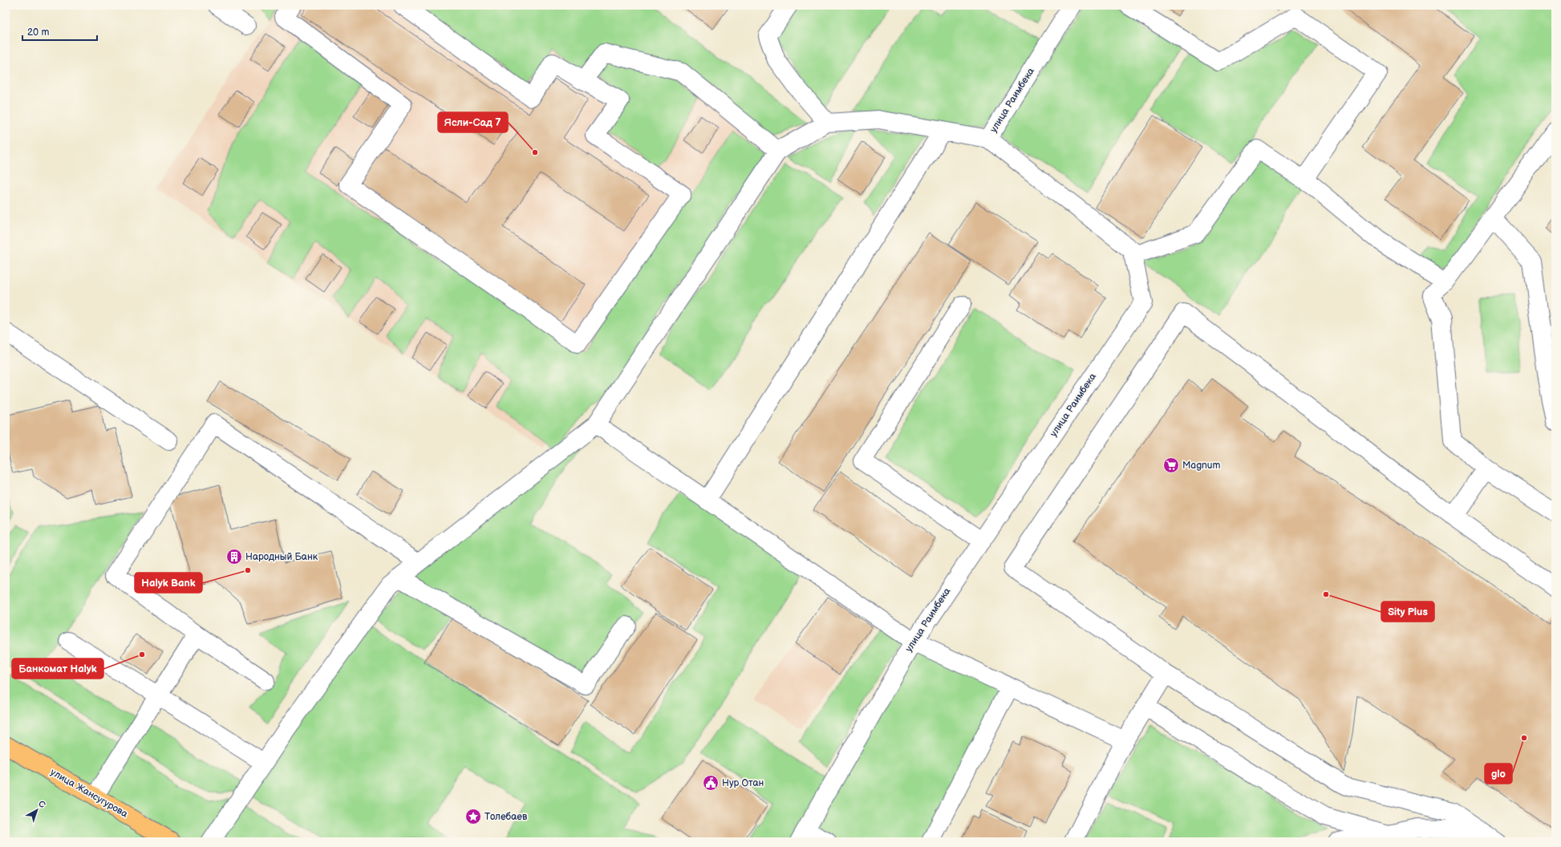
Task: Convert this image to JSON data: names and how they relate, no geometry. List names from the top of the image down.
{
  "streets": {
    "main road": ["улица Жансугурова"],
    "street": ["улица Раимбека"]
  },
  "places": {
    "other": [
      "Ясли-Сад 7",
      "Halyk Bank",
      "Sity Plus",
      "Банкомат Halyk",
      "glo"
    ],
    "supermarket": ["Magnum"],
    "building": ["Народный Банк"],
    "public building": ["Нур Отан"],
    "place": ["Толебаев"]
  },
  "scale_bar": "20 m",
  "north": "top right"
}
